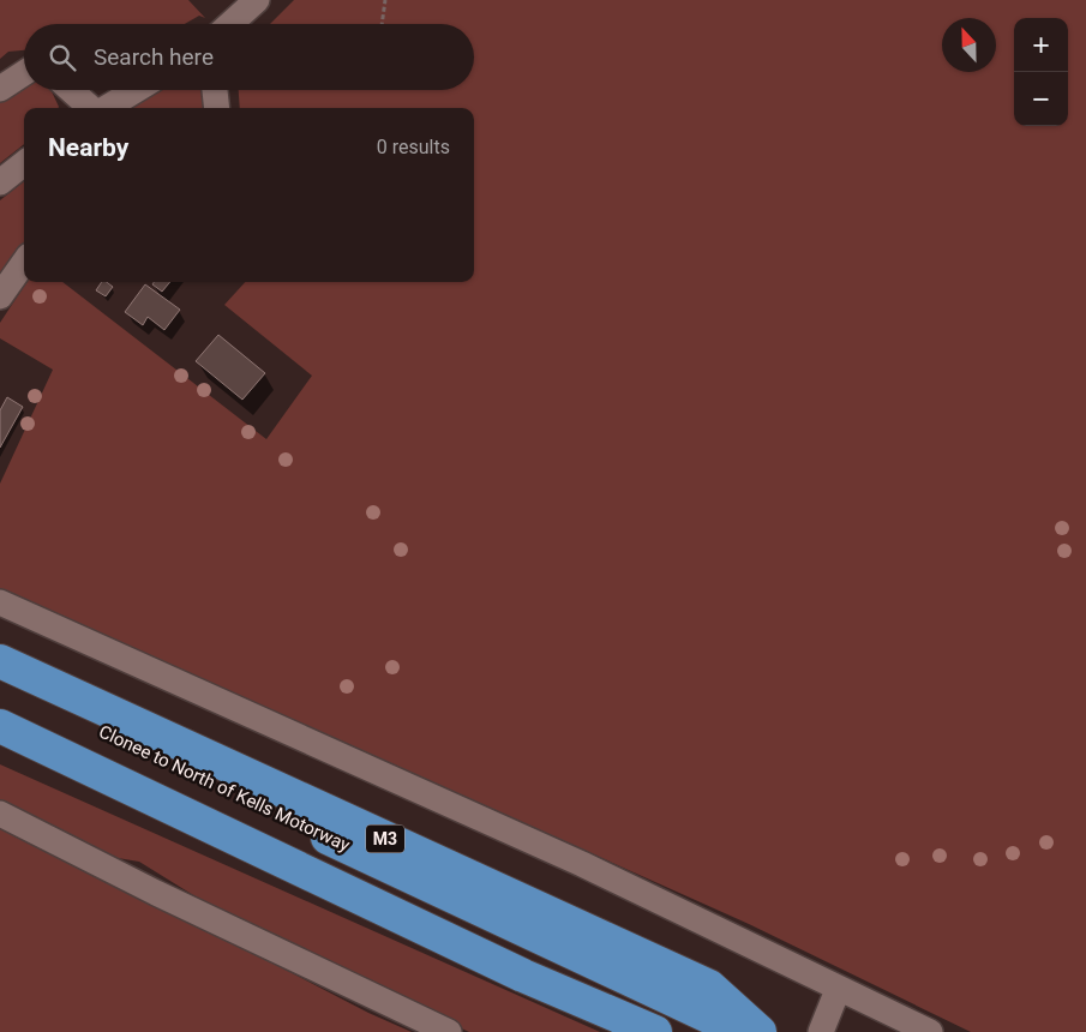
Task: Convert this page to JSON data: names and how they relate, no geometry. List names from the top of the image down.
{
  "streets": {
    "highway": ["Clonee to North of Kells Motorway", "M3"]
  },
  "north": "top",
  "page": {
    "map_buttons": ["+", "−"],
    "search": "Search here",
    "heading": ["Nearby", "0 results"]
  }
}
